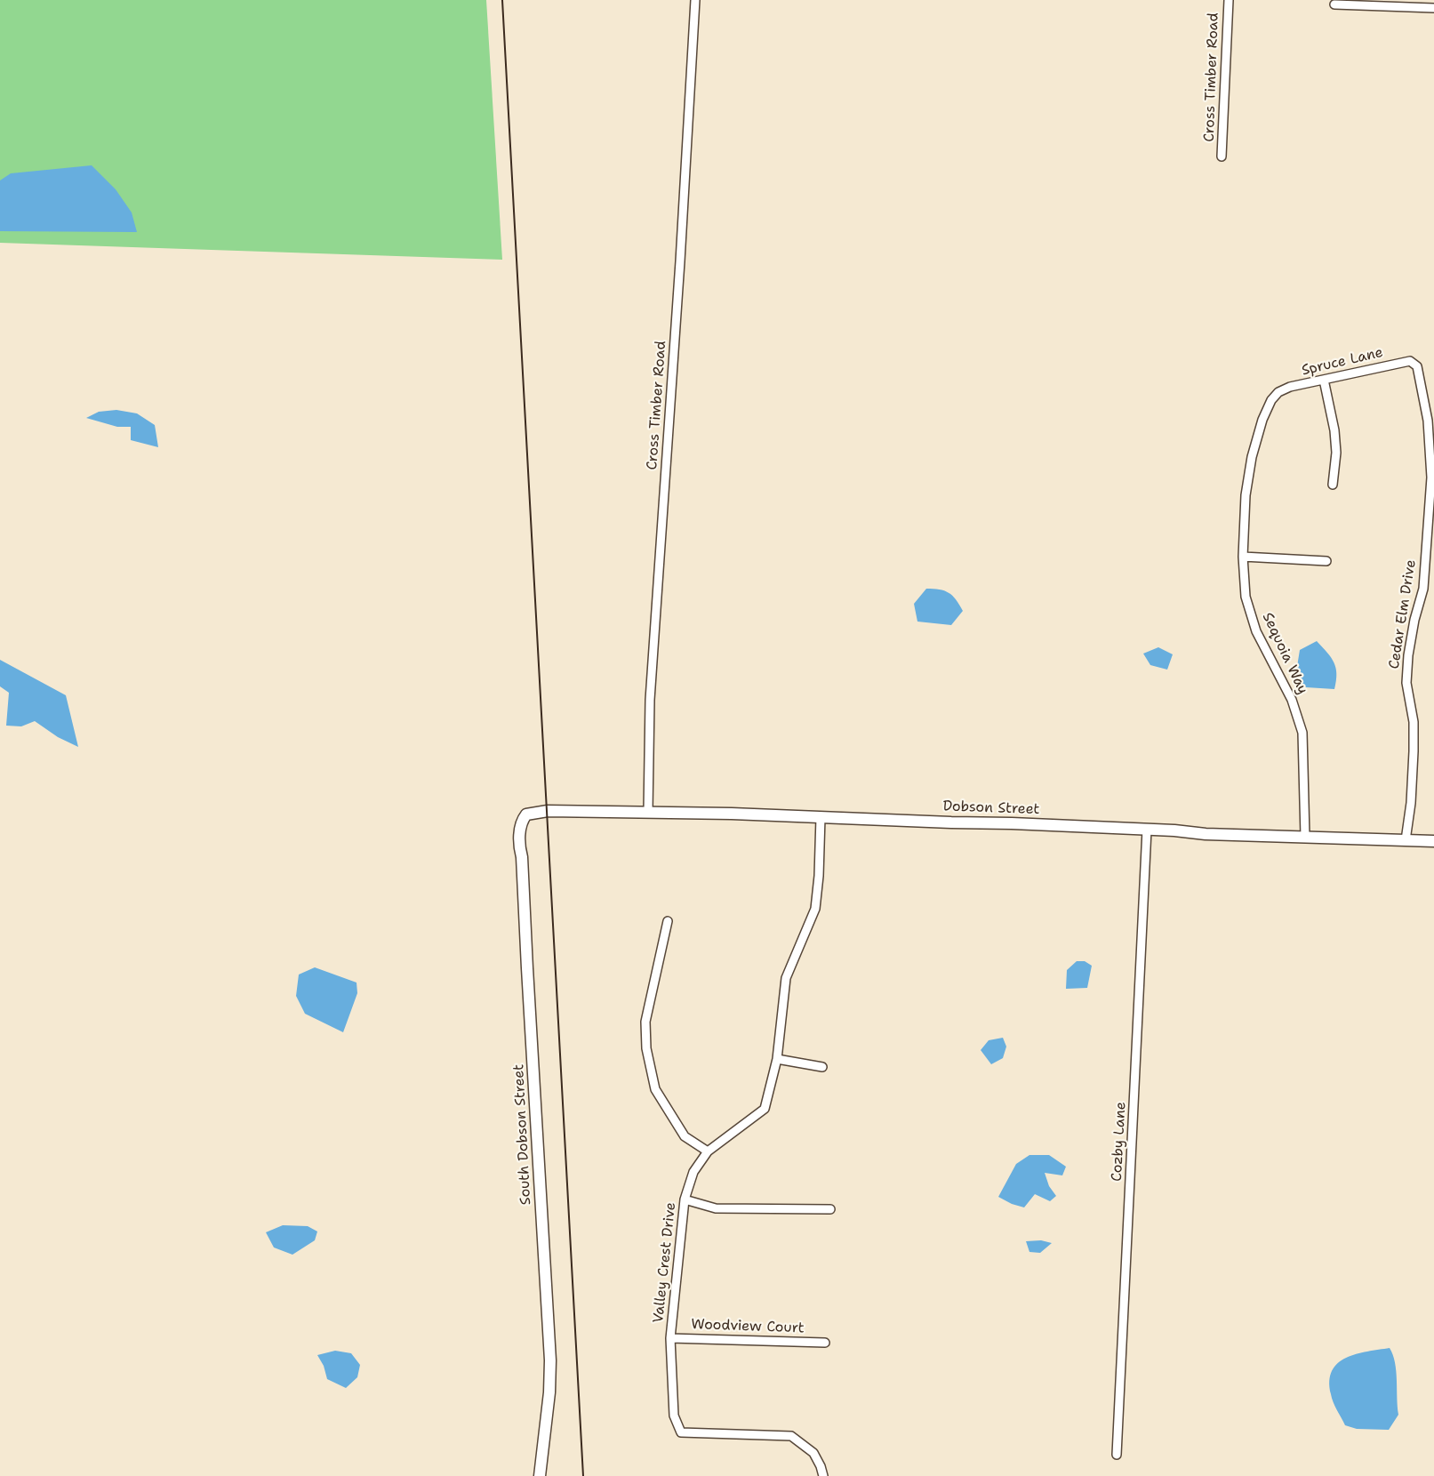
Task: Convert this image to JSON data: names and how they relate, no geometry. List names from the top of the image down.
{
  "streets": {
    "street": [
      "Cross Timber Road",
      "Spruce Lane",
      "Cedar Elm Drive",
      "Sequoia Way",
      "Dobson Street",
      "South Dobson Street",
      "Cozby Lane",
      "Valley Crest Drive",
      "Woodview Court"
    ]
  },
  "crossings": [
    ["Cross Timber Road", "Dobson Street"],
    ["Spruce Lane", "Cedar Elm Drive"],
    ["Spruce Lane", "Sequoia Way"],
    ["Cedar Elm Drive", "Dobson Street"],
    ["Sequoia Way", "Dobson Street"],
    ["Dobson Street", "South Dobson Street"],
    ["Dobson Street", "Cozby Lane"],
    ["Dobson Street", "Valley Crest Drive"],
    ["Valley Crest Drive", "Woodview Court"]
  ]
}
